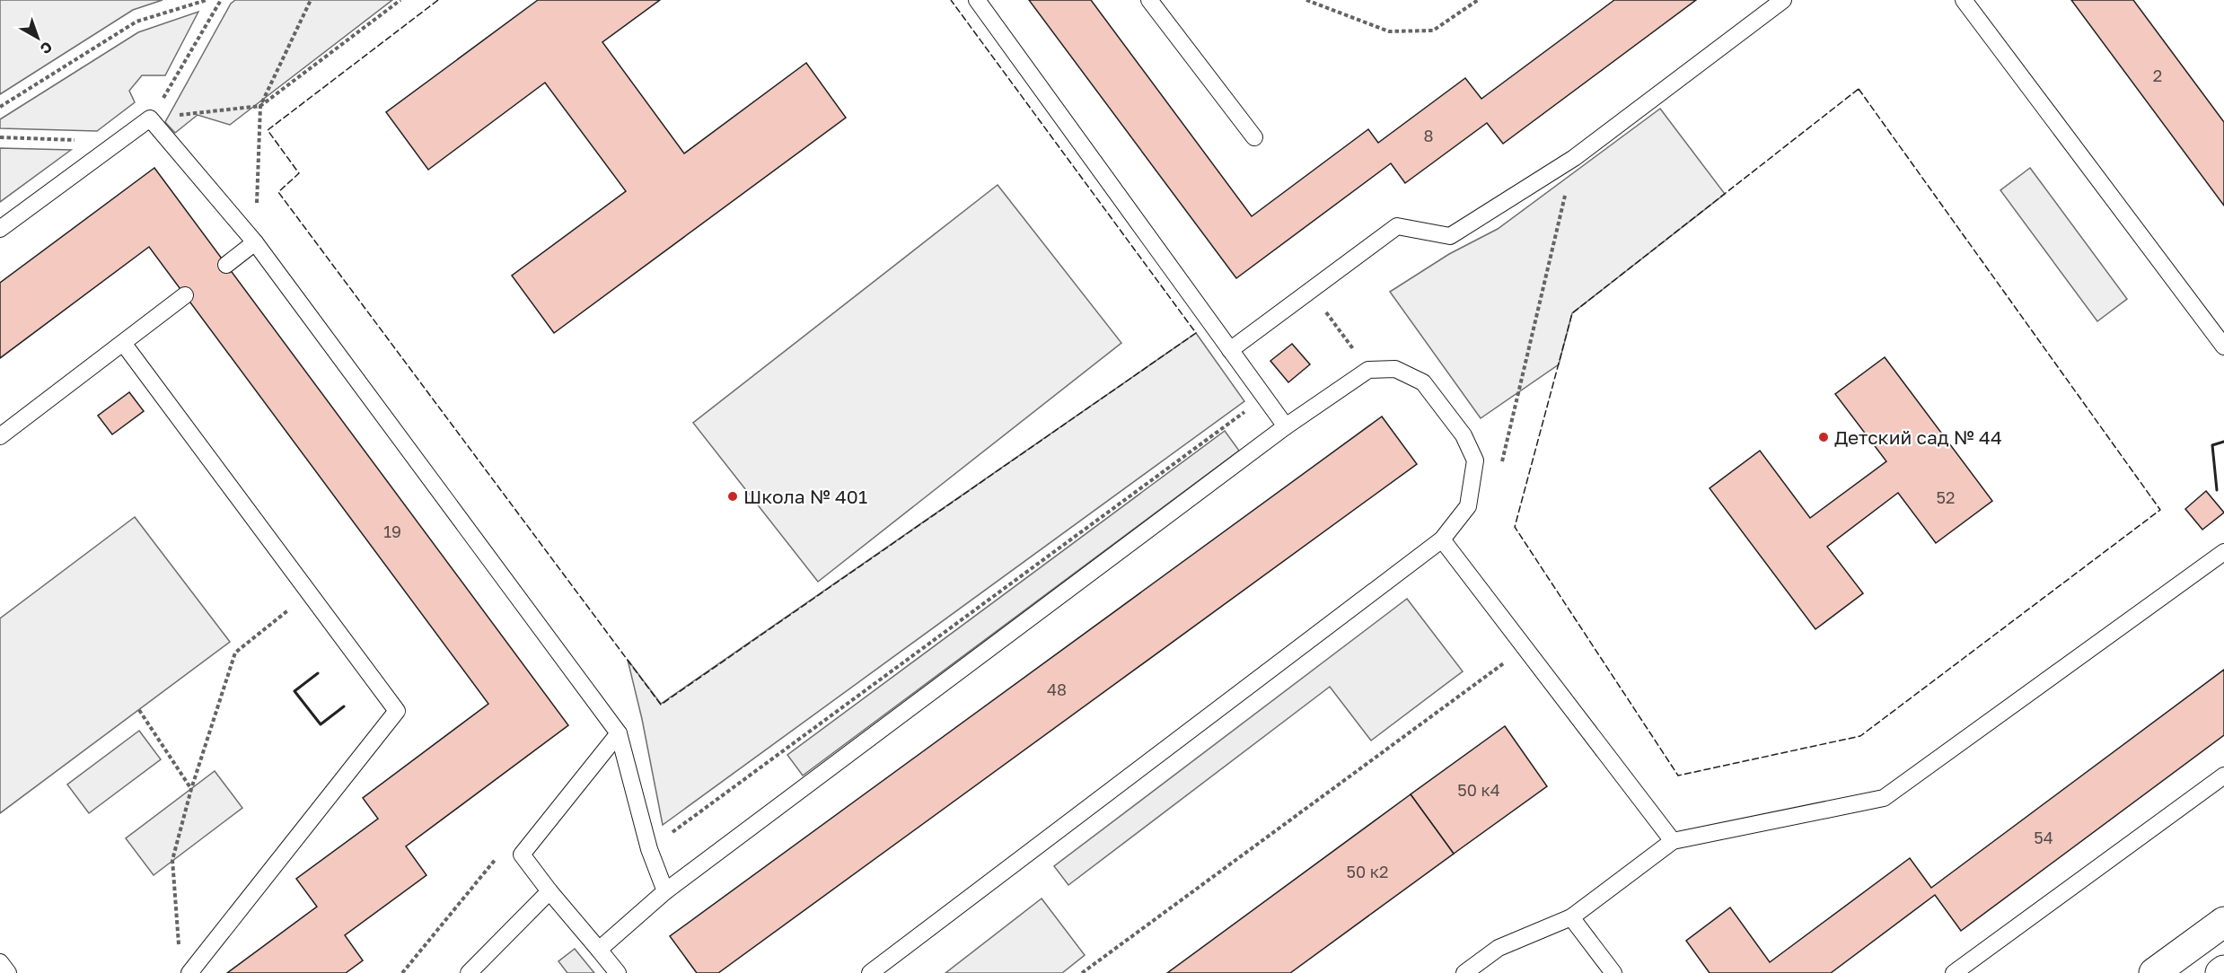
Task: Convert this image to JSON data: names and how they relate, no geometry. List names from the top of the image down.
{
  "places": ["Детский сад № 44", "Школа № 401"],
  "house_numbers": [
    "2",
    "8",
    "52",
    "19",
    "48",
    "50 к4",
    "54",
    "50 к2"
  ],
  "north": "bottom right"
}
